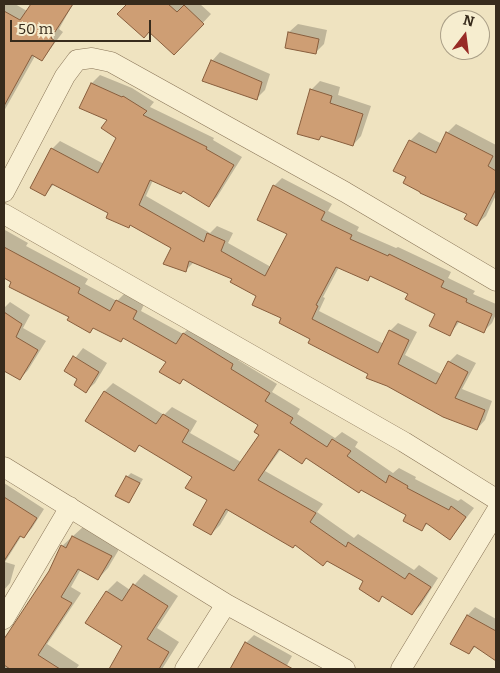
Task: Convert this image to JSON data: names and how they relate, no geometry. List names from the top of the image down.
{
  "scale_bar": "50 m",
  "north": "top"
}
